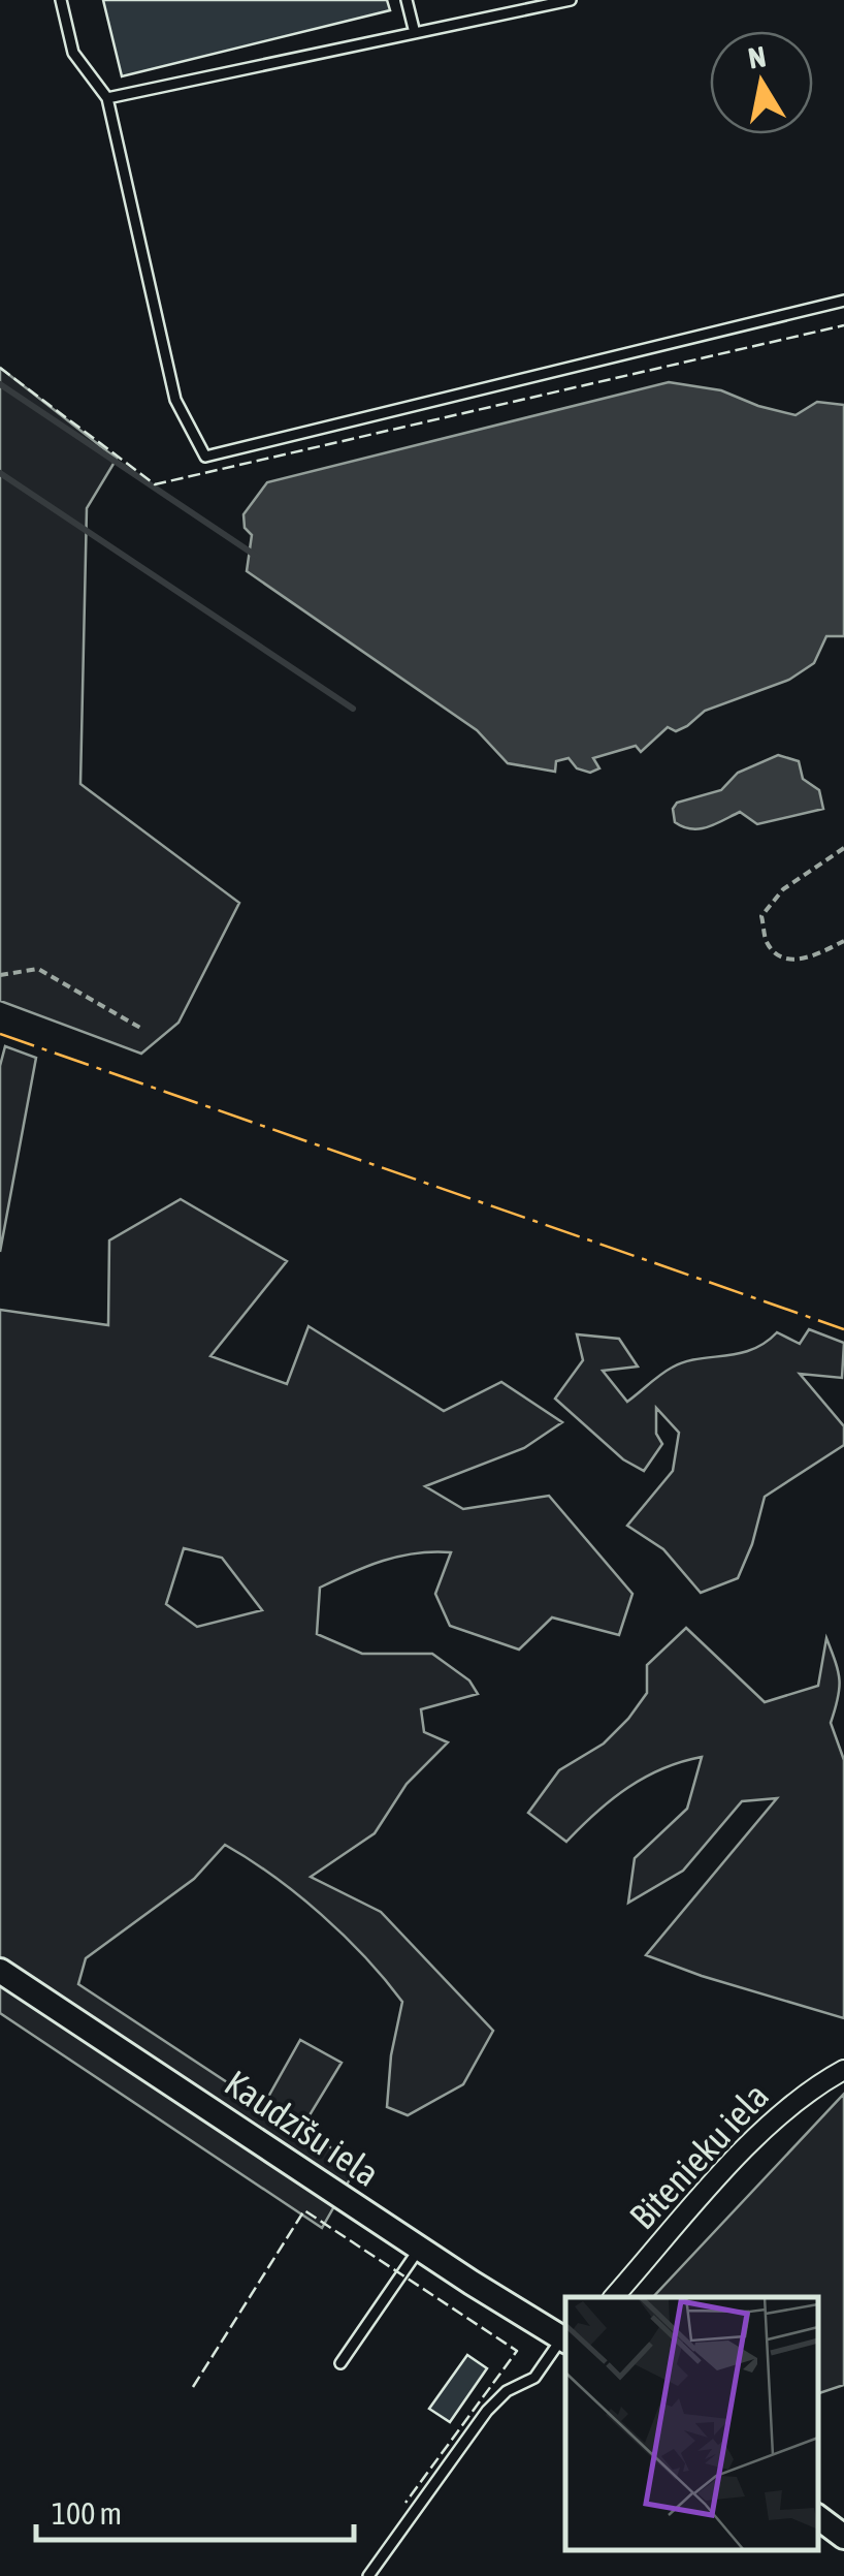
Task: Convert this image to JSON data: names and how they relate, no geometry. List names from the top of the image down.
{
  "streets": {
    "street": ["Kaudzīšu iela", "Bitenieku iela"]
  },
  "scale_bar": "100 m",
  "north": "top"
}
